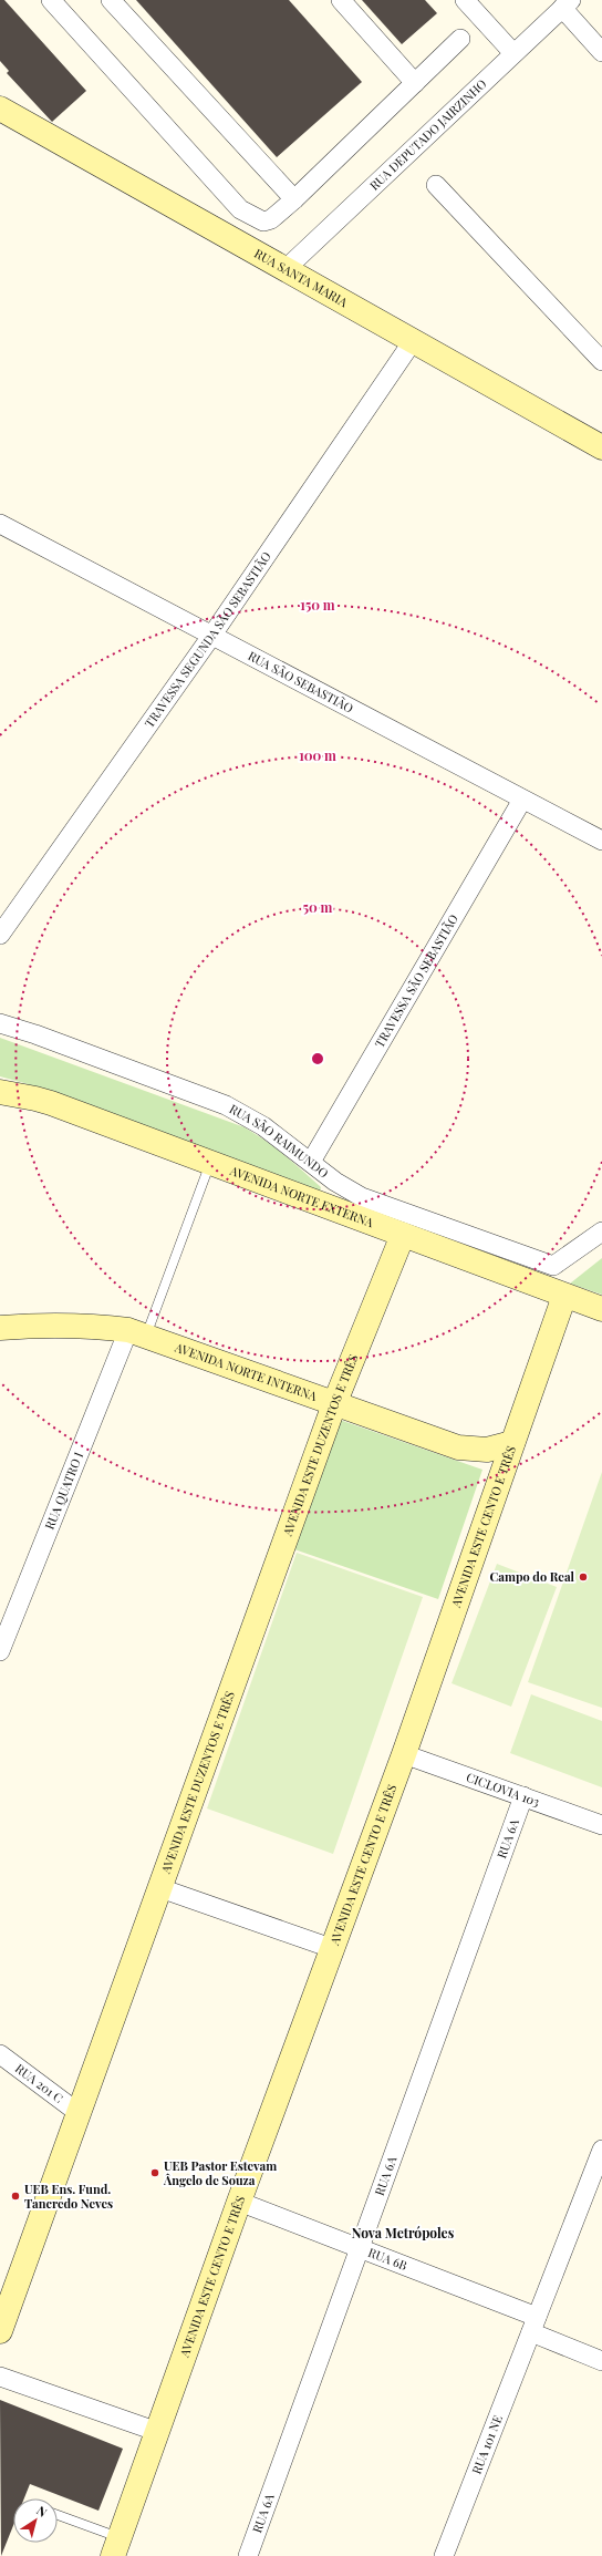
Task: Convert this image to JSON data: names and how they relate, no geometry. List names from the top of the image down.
{
  "streets": {
    "main road": [
      "RUA SANTA MARIA",
      "AVENIDA NORTE EXTERNA",
      "AVENIDA NORTE INTERNA",
      "AVENIDA ESTE DUZENTOS E TRÊS",
      "AVENIDA ESTE CENTO E TRÊS"
    ],
    "street": [
      "RUA DEPUTADO JAIRZINHO",
      "TRAVESSA SEGUNDA SÃO SEBASTIÃO",
      "RUA SÃO SEBASTIÃO",
      "TRAVESSA SÃO SEBASTIÃO",
      "RUA SÃO RAIMUNDO",
      "RUA QUATRO I",
      "CICLOVIA 103",
      "RUA 6A",
      "RUA 201 C",
      "RUA 6B",
      "RUA 101 NE"
    ]
  },
  "crossings": [
    ["RUA DEPUTADO JAIRZINHO", "RUA SANTA MARIA"],
    ["RUA SANTA MARIA", "TRAVESSA SEGUNDA SÃO SEBASTIÃO"],
    ["TRAVESSA SEGUNDA SÃO SEBASTIÃO", "RUA SÃO SEBASTIÃO"],
    ["RUA SÃO SEBASTIÃO", "TRAVESSA SÃO SEBASTIÃO"],
    ["TRAVESSA SÃO SEBASTIÃO", "RUA SÃO RAIMUNDO"],
    ["RUA SÃO RAIMUNDO", "AVENIDA NORTE EXTERNA"],
    ["RUA SÃO RAIMUNDO", "AVENIDA ESTE CENTO E TRÊS"],
    ["AVENIDA NORTE EXTERNA", "AVENIDA ESTE DUZENTOS E TRÊS"],
    ["AVENIDA NORTE EXTERNA", "AVENIDA ESTE CENTO E TRÊS"],
    ["AVENIDA NORTE INTERNA", "AVENIDA ESTE DUZENTOS E TRÊS"],
    ["AVENIDA NORTE INTERNA", "RUA QUATRO I"],
    ["AVENIDA NORTE INTERNA", "AVENIDA ESTE CENTO E TRÊS"],
    ["AVENIDA ESTE DUZENTOS E TRÊS", "RUA 201 C"],
    ["AVENIDA ESTE CENTO E TRÊS", "CICLOVIA 103"],
    ["AVENIDA ESTE CENTO E TRÊS", "RUA 6B"],
    ["CICLOVIA 103", "RUA 6A"],
    ["RUA 6A", "RUA 6B"],
    ["RUA 6B", "RUA 101 NE"]
  ],
  "districts": ["Nova Metrópoles"],
  "places": ["Campo do Real", "UEB Pastor Estevam Ângelo de Souza", "UEB Ens. Fund. Tancredo Neves"],
  "north": "top right",
  "rings": ["150 m", "100 m", "50 m"]
}
